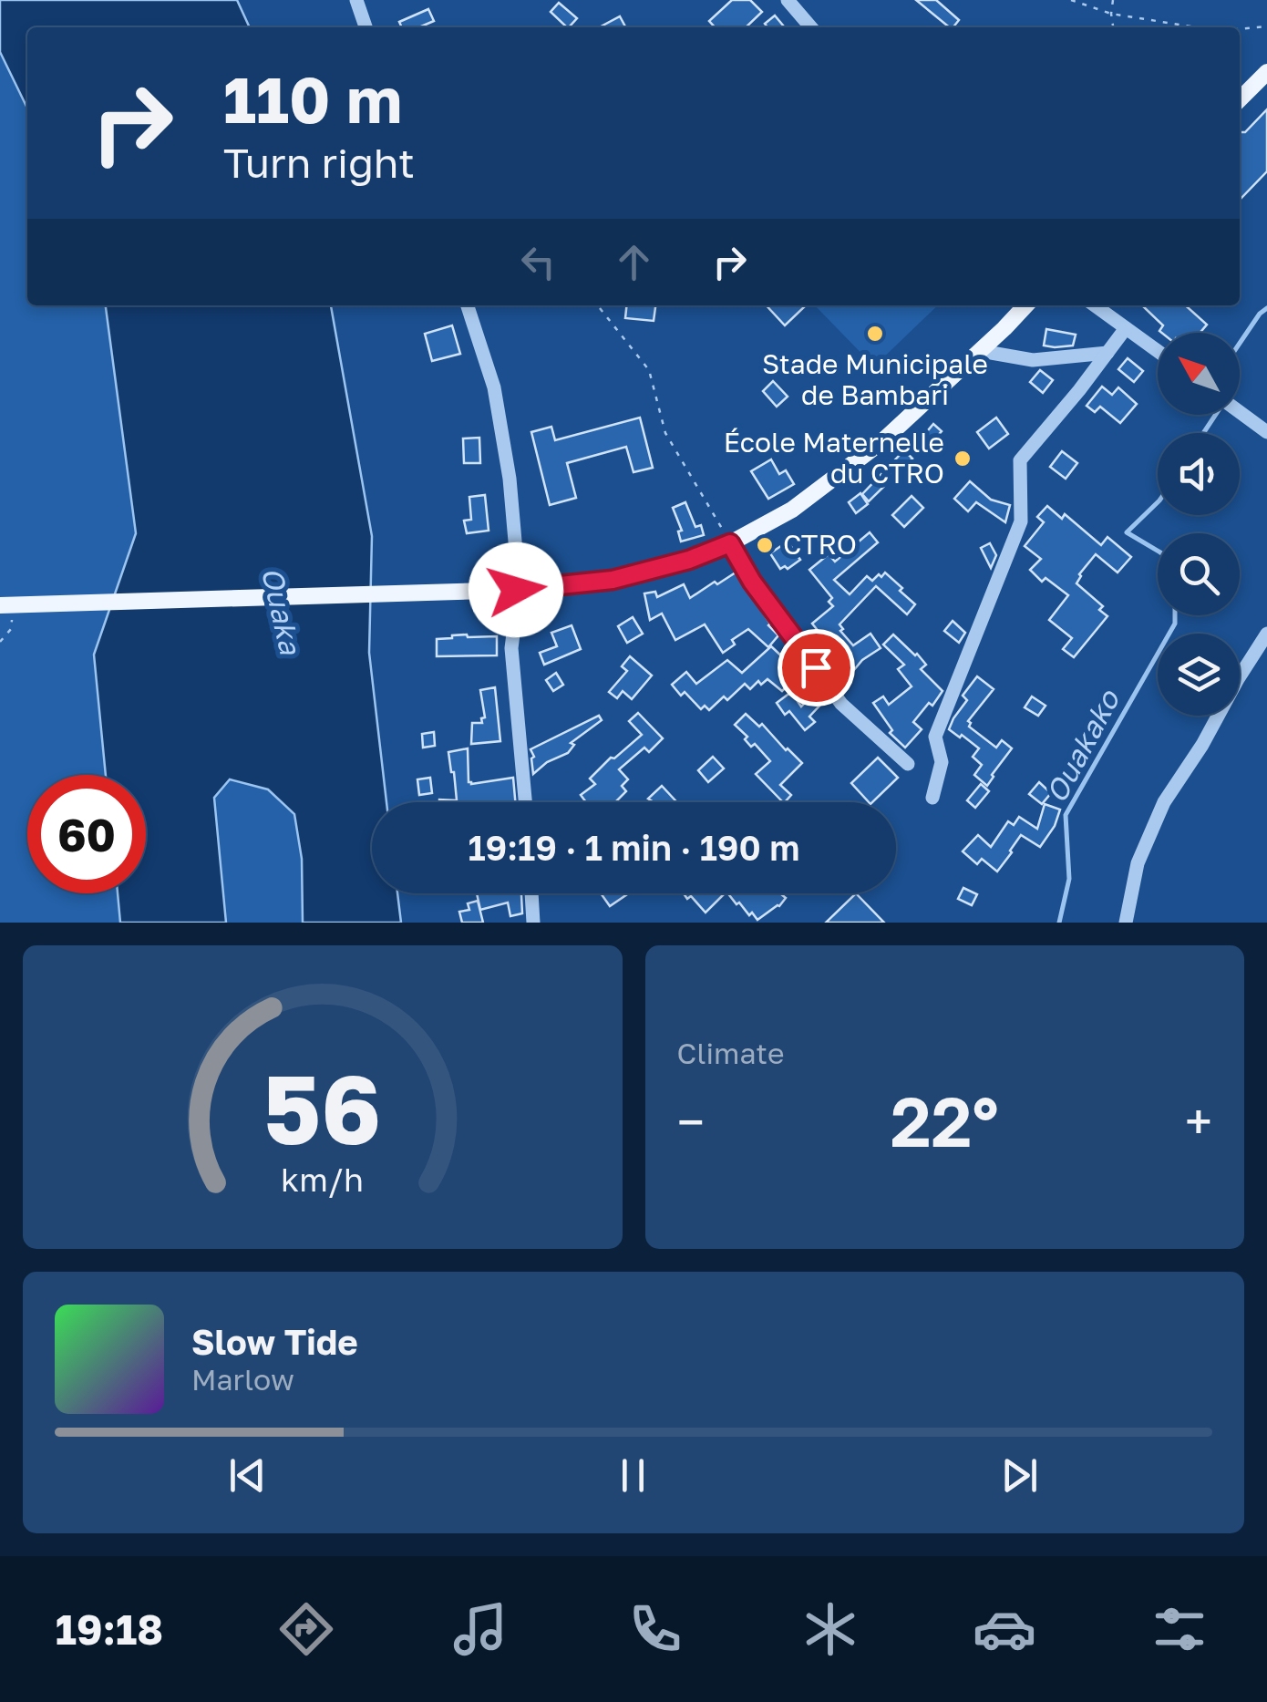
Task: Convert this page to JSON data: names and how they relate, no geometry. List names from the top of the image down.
{
  "water": ["Ouaka", "Ouakako"],
  "places": ["Stade Municipale de Bambari", "École Maternelle du CTRO", "CTRO"],
  "north": "top left",
  "page": {
    "turn": ["110 m", "Turn right"],
    "limit": "60",
    "trip": "19:19 · 1 min · 190 m",
    "tile": "Climate",
    "heat": ["−", "22°", "+"],
    "song": ["Slow Tide", "Marlow"],
    "tabs": "19:18",
    "gauge": ["56", "km/h"]
  }
}
